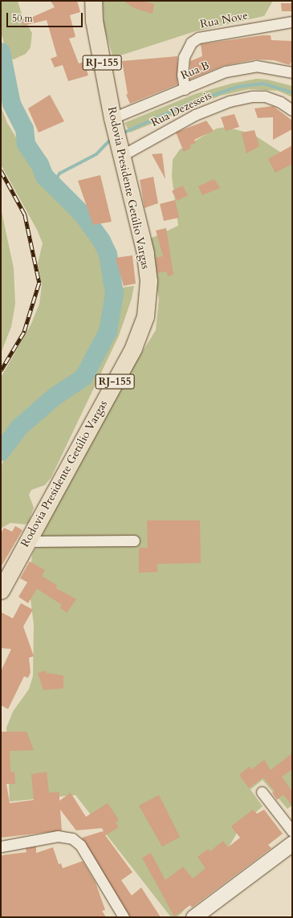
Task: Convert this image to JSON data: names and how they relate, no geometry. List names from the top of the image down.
{
  "streets": {
    "main road": ["RJ-155", "Rodovia Presidente Getúlio Vargas"],
    "street": ["Rua Nove", "Rua B", "Rua Dezesseis"]
  },
  "crossings": [
    ["Rua Nove", "Rua B"],
    ["Rua B", "Rodovia Presidente Getúlio Vargas"],
    ["Rua Dezesseis", "Rodovia Presidente Getúlio Vargas"]
  ],
  "scale_bar": "50 m"
}
